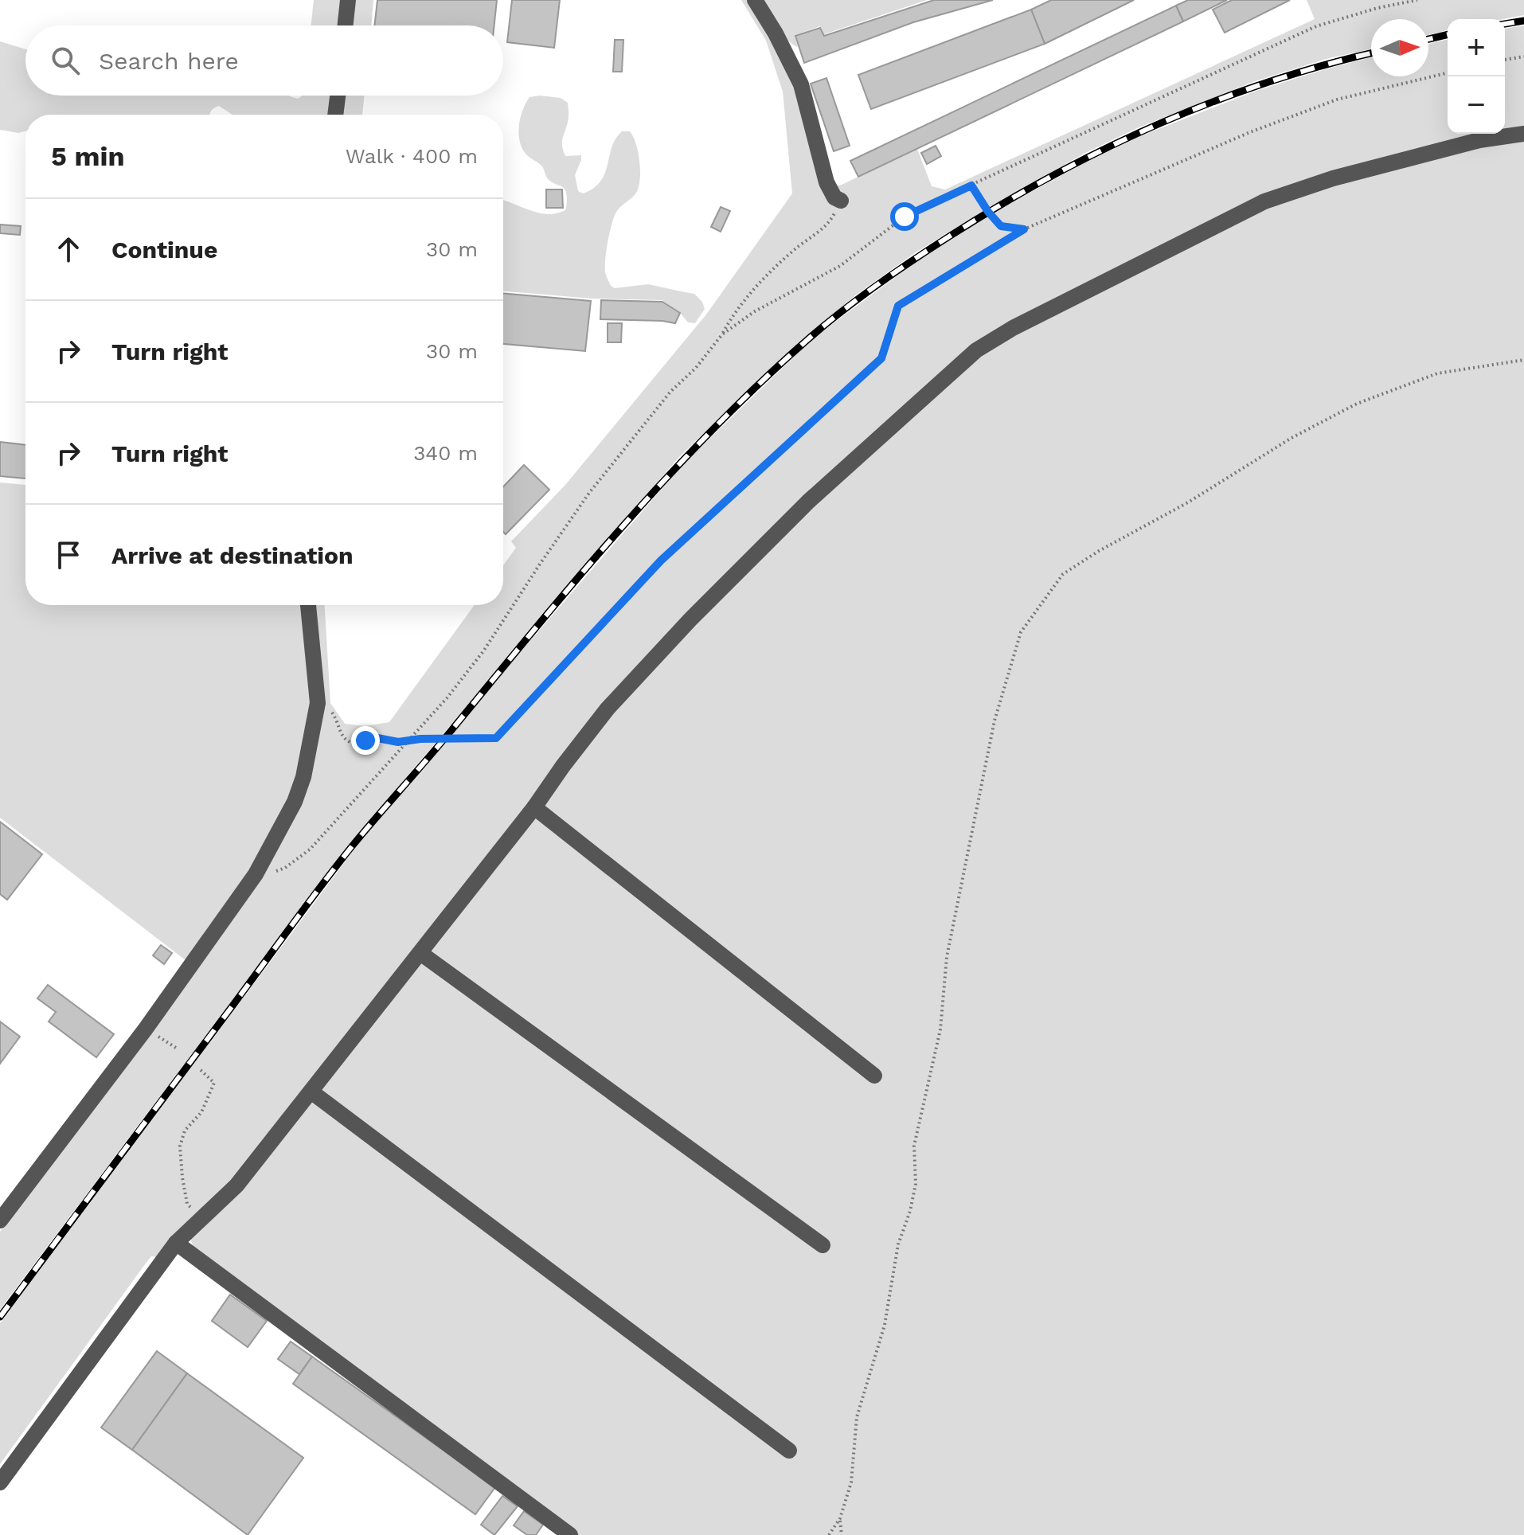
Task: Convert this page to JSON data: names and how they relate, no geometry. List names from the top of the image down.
{
  "north": "right",
  "page": {
    "map_buttons": ["+", "−"],
    "search": "Search here",
    "heading": ["5 min", "Walk · 400 m"],
    "list": [
      ["Continue", "30 m"],
      ["Turn right", "30 m"],
      ["Turn right", "340 m"],
      "Arrive at destination"
    ]
  }
}
